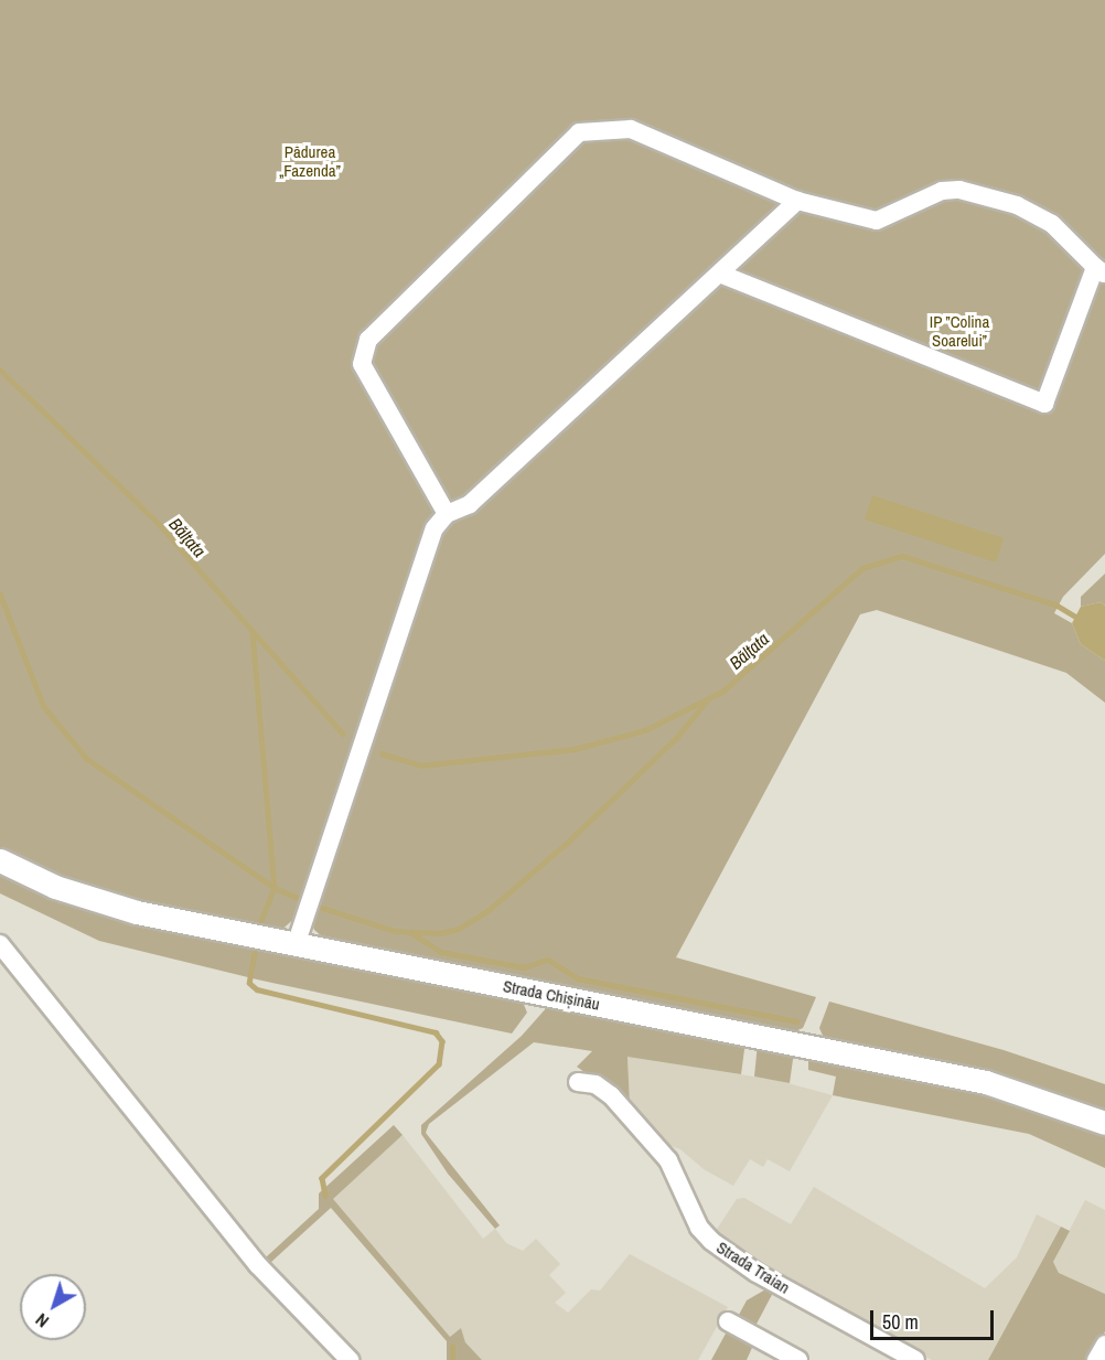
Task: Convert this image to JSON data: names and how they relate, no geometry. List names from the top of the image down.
{
  "streets": {
    "street": ["Strada Chișinău", "Strada Traian"]
  },
  "water": ["Bălţata"],
  "parks": ["Pădurea „Fazenda”", "IP ”Colina Soarelui”"],
  "scale_bar": "50 m",
  "north": "bottom left"
}
